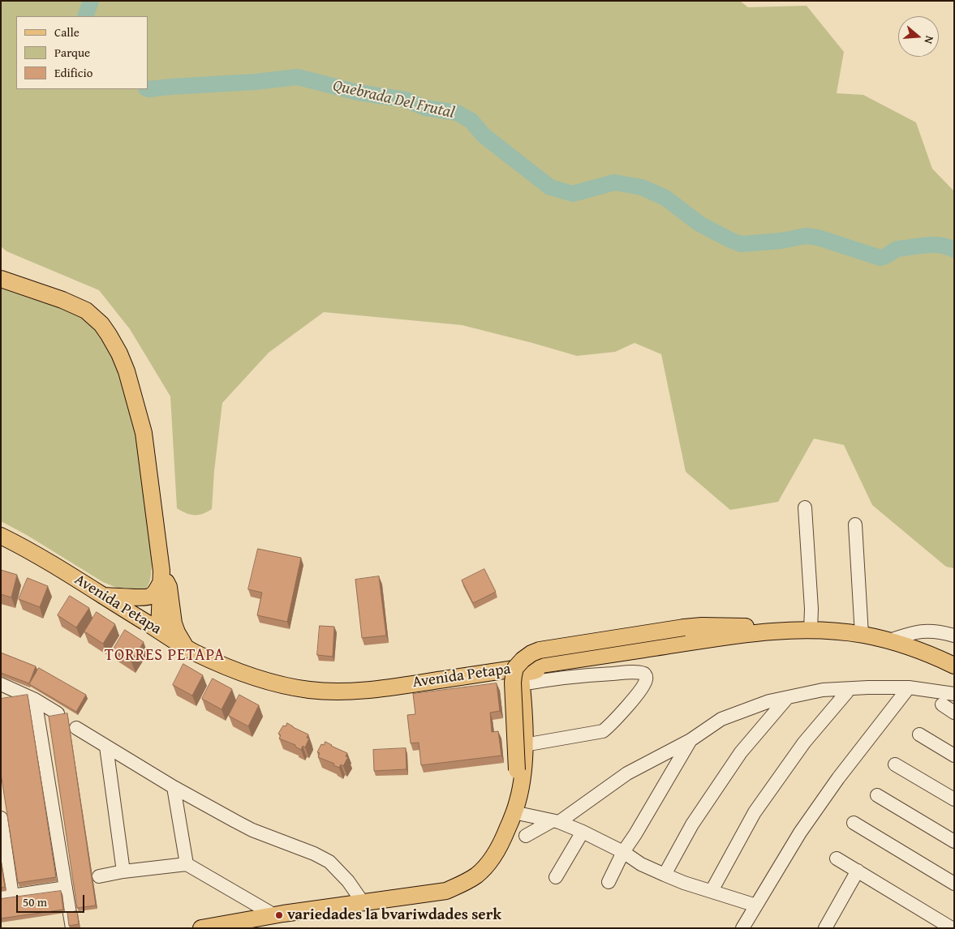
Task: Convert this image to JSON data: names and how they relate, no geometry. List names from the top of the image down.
{
  "streets": {
    "main road": ["Avenida Petapa"]
  },
  "districts": ["TORRES PETAPA"],
  "water": ["Quebrada Del Frutal"],
  "places": ["variedades la bvariwdades serk"],
  "legend": ["Calle", "Parque", "Edificio"],
  "scale_bar": "50 m",
  "north": "right"
}
